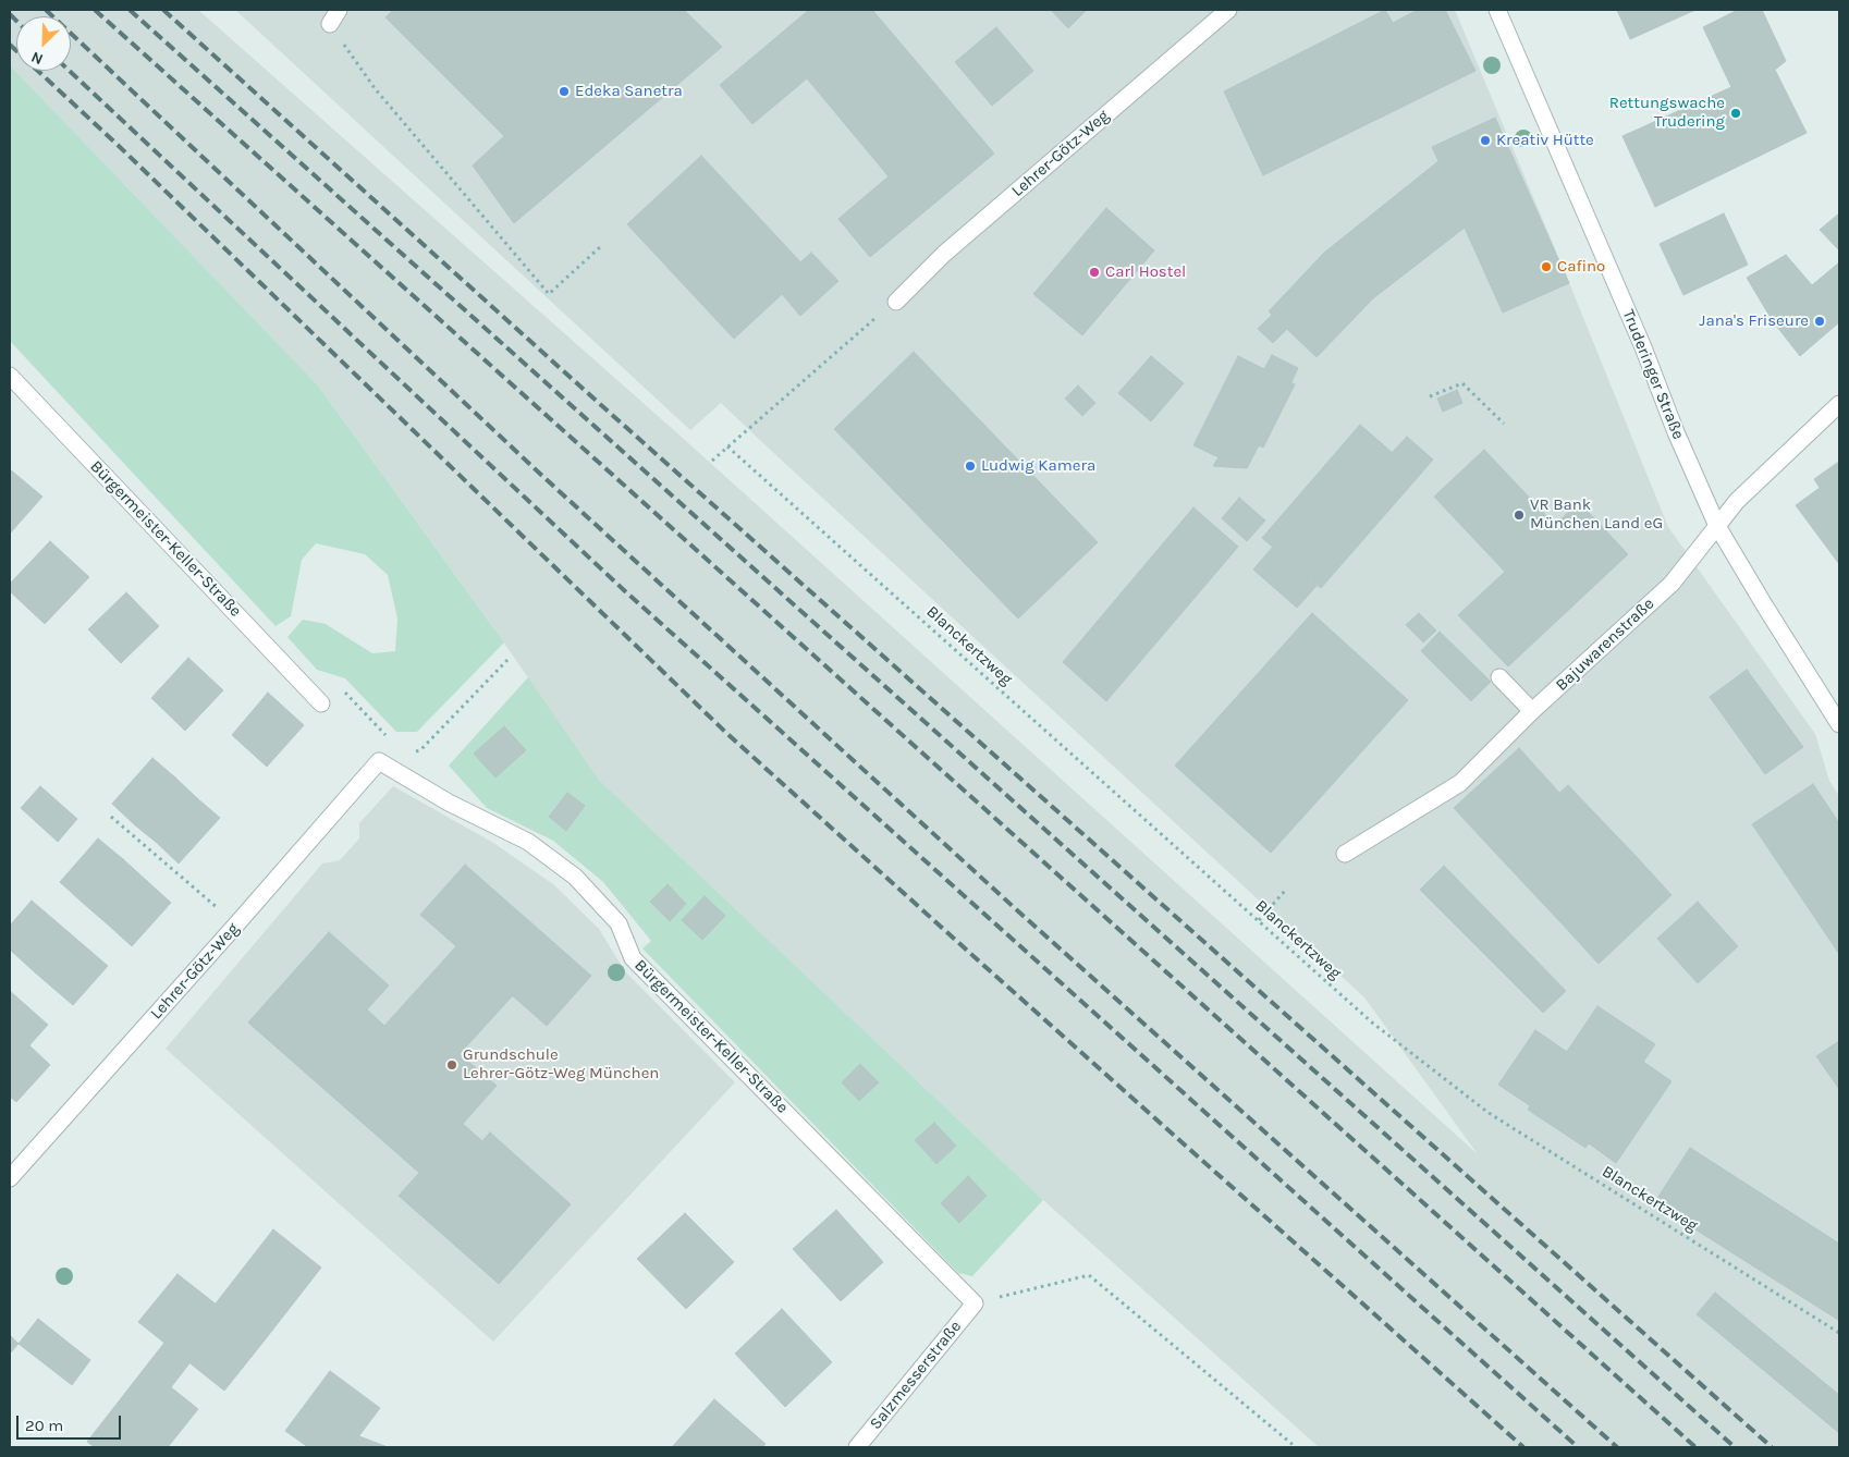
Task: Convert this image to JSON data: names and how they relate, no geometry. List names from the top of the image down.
{
  "streets": {
    "street": [
      "Lehrer-Götz-Weg",
      "Truderinger Straße",
      "Bürgermeister-Keller-Straße",
      "Bajuwarenstraße",
      "Salzmesserstraße"
    ],
    "path": ["Blanckertzweg"]
  },
  "crossings": [
    ["Lehrer-Götz-Weg", "Bürgermeister-Keller-Straße"],
    ["Truderinger Straße", "Bajuwarenstraße"],
    ["Bürgermeister-Keller-Straße", "Salzmesserstraße"]
  ],
  "places": [
    "Edeka Sanetra",
    "Rettungswache Trudering",
    "Kreativ Hütte",
    "Cafino",
    "Carl Hostel",
    "Jana's Friseure",
    "Ludwig Kamera",
    "VR Bank München Land eG",
    "Grundschule Lehrer-Götz-Weg München"
  ],
  "scale_bar": "20 m",
  "north": "bottom left"
}
